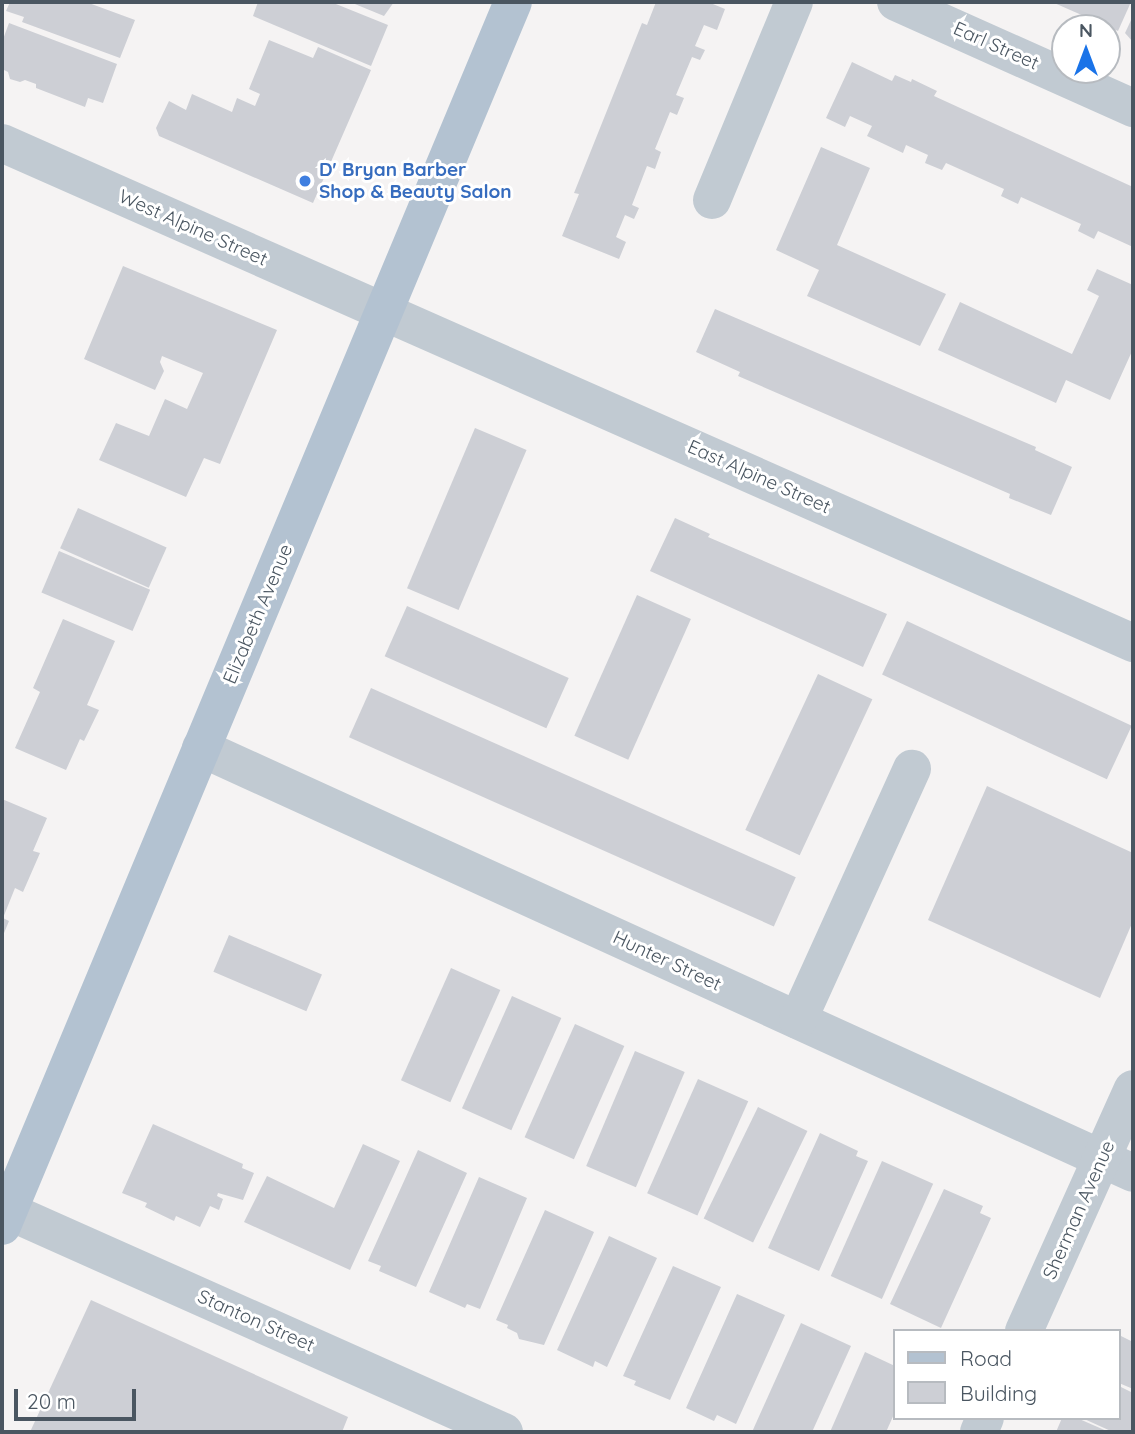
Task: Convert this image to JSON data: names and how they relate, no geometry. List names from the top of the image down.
{
  "streets": {
    "main road": ["Elizabeth Avenue"],
    "street": [
      "Earl Street",
      "West Alpine Street",
      "East Alpine Street",
      "Hunter Street",
      "Sherman Avenue",
      "Stanton Street"
    ]
  },
  "crossings": [
    ["West Alpine Street", "East Alpine Street"],
    ["West Alpine Street", "Elizabeth Avenue"],
    ["East Alpine Street", "Elizabeth Avenue"],
    ["Elizabeth Avenue", "Hunter Street"],
    ["Elizabeth Avenue", "Stanton Street"],
    ["Hunter Street", "Sherman Avenue"]
  ],
  "places": ["D' Bryan Barber Shop & Beauty Salon"],
  "legend": ["Road", "Building"],
  "scale_bar": "20 m",
  "north": "top"
}
